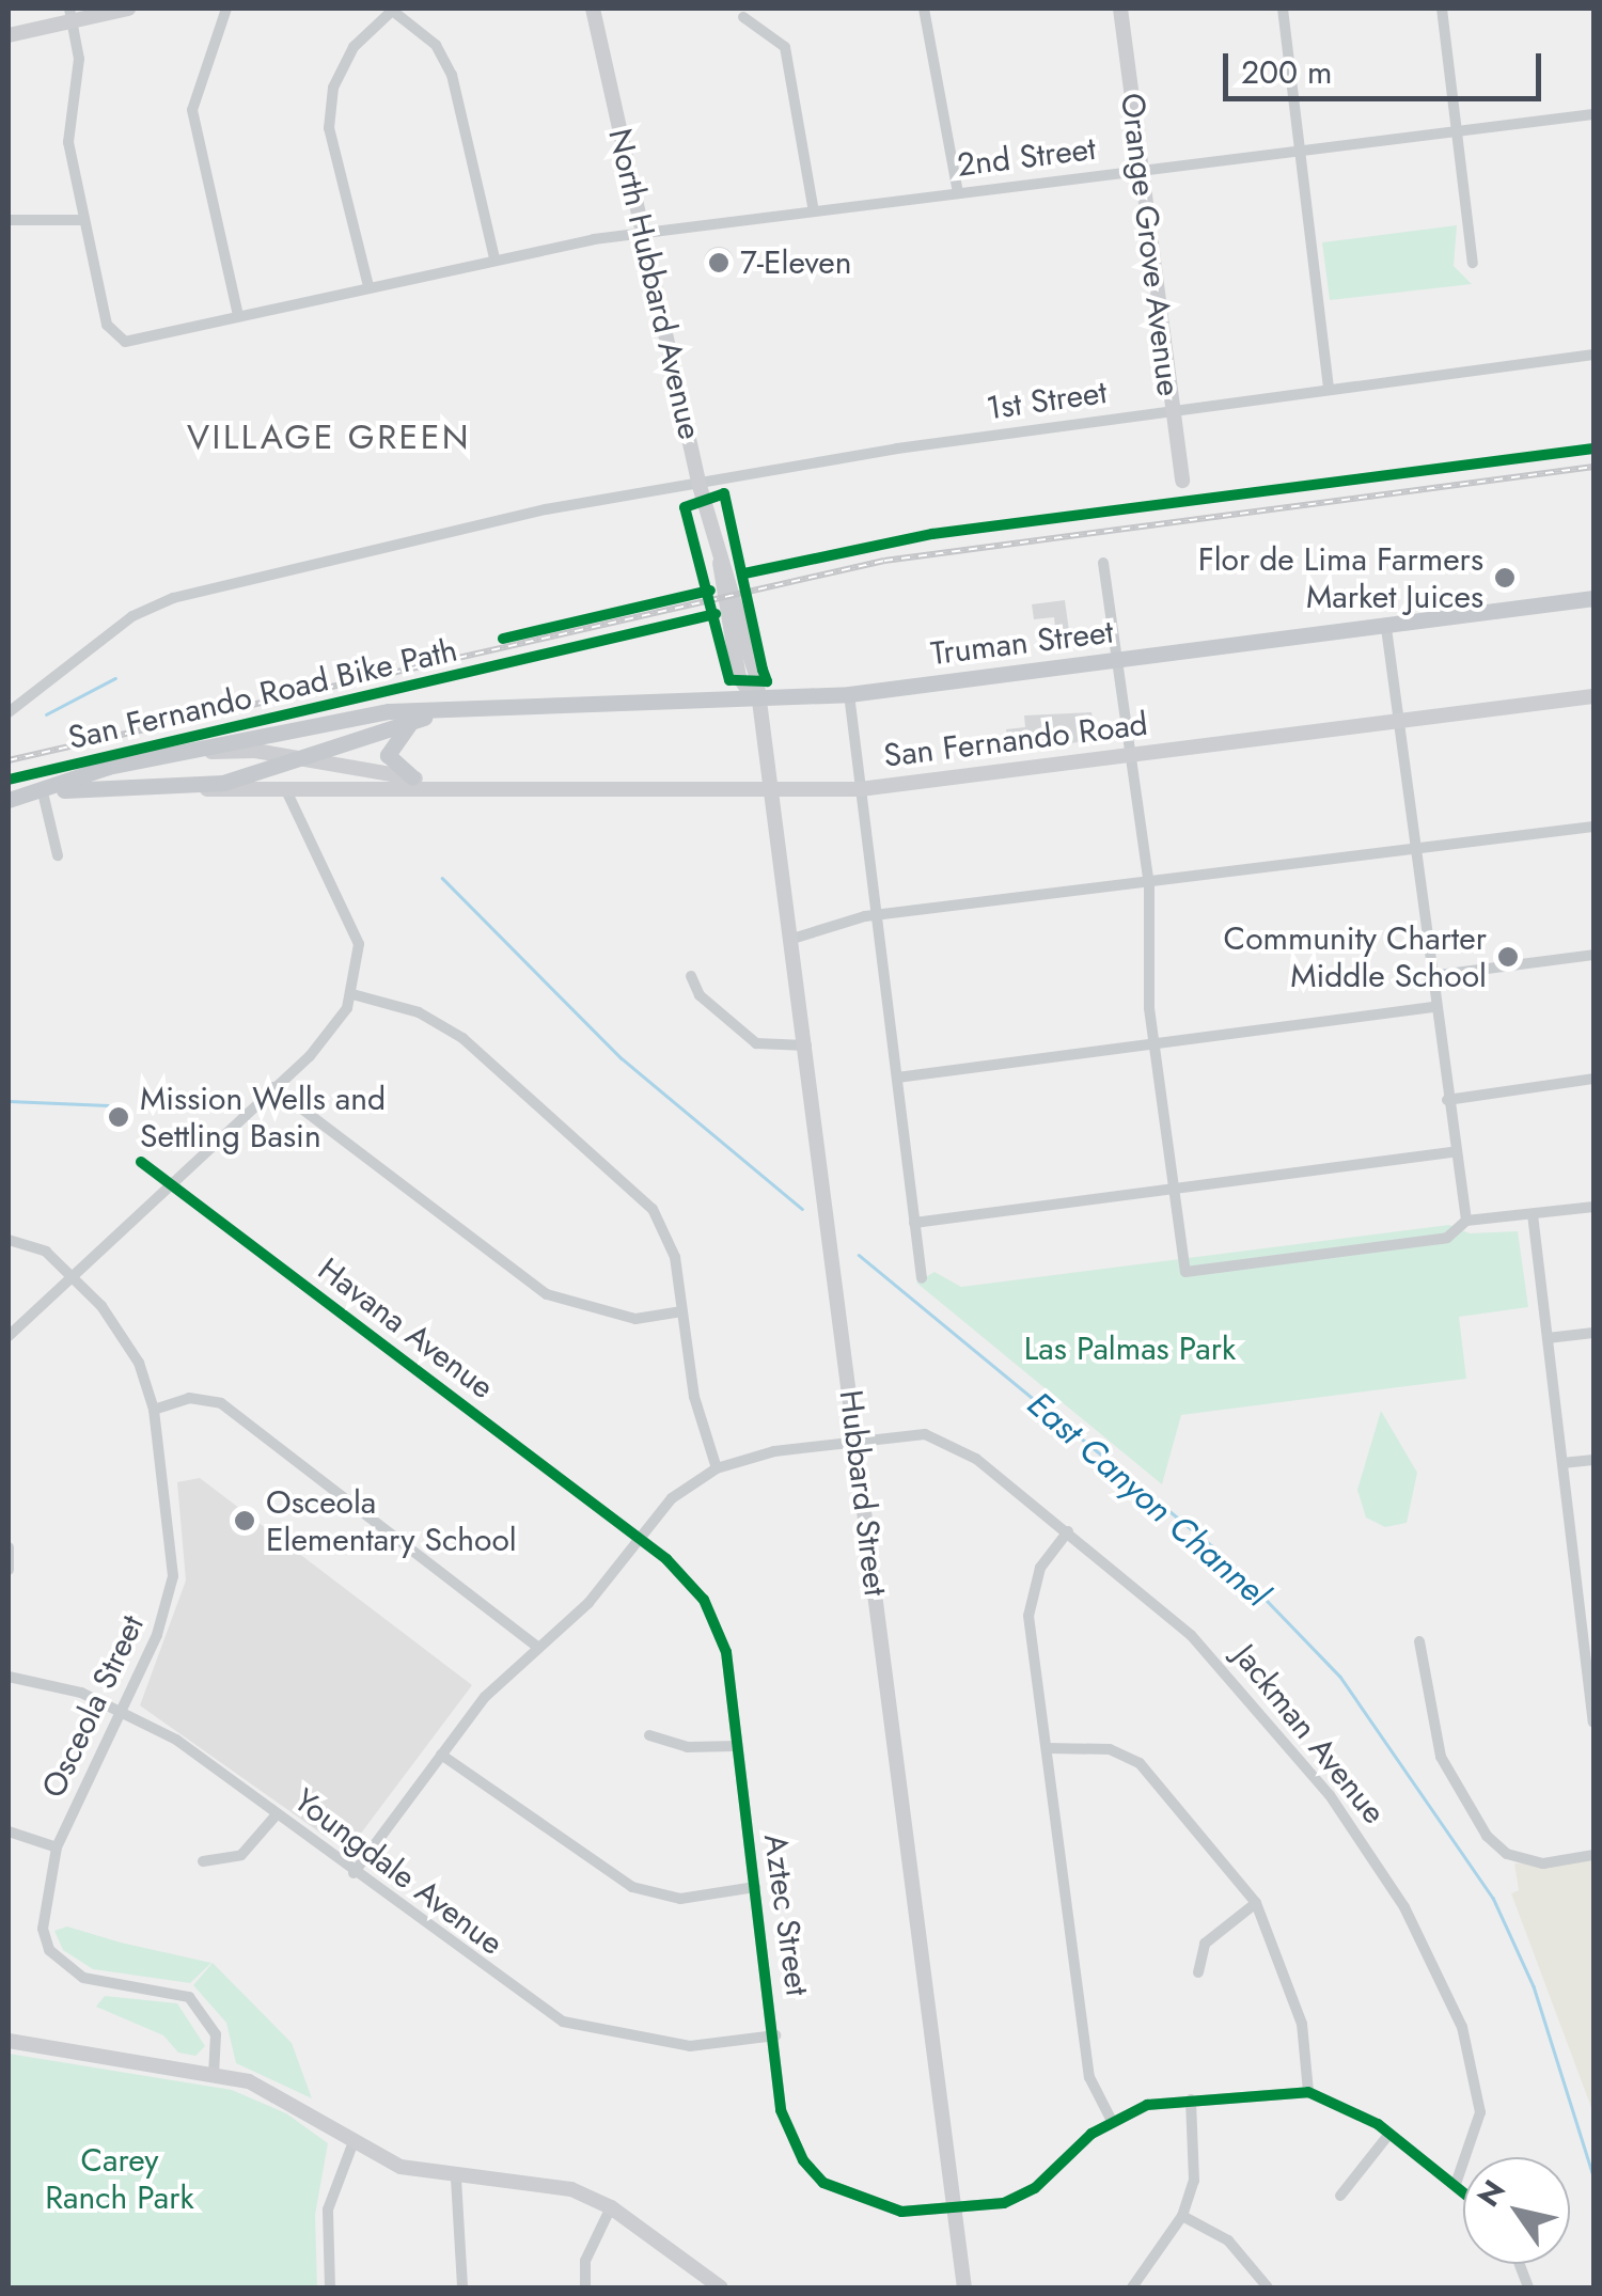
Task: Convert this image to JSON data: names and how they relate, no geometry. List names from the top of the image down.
{
  "streets": {
    "main road": [
      "Orange Grove Avenue",
      "North Hubbard Avenue",
      "Truman Street",
      "San Fernando Road",
      "Hubbard Street"
    ],
    "street": [
      "2nd Street",
      "1st Street",
      "Havana Avenue",
      "Osceola Street",
      "Jackman Avenue",
      "Youngdale Avenue",
      "Aztec Street"
    ],
    "cycle path": ["San Fernando Road Bike Path"]
  },
  "crossings": [
    ["2nd Street", "Orange Grove Avenue"],
    ["2nd Street", "North Hubbard Avenue"],
    ["Orange Grove Avenue", "1st Street"],
    ["North Hubbard Avenue", "1st Street"],
    ["North Hubbard Avenue", "Hubbard Street"],
    ["Truman Street", "San Fernando Road"],
    ["Truman Street", "Hubbard Street"],
    ["San Fernando Road", "Hubbard Street"],
    ["Havana Avenue", "Jackman Avenue"],
    ["Havana Avenue", "Aztec Street"],
    ["Hubbard Street", "Jackman Avenue"],
    ["Hubbard Street", "Aztec Street"],
    ["Osceola Street", "Youngdale Avenue"],
    ["Jackman Avenue", "Youngdale Avenue"],
    ["Jackman Avenue", "Aztec Street"],
    ["Youngdale Avenue", "Aztec Street"]
  ],
  "districts": ["VILLAGE GREEN"],
  "water": ["East Canyon Channel"],
  "parks": ["Las Palmas Park", "Carey Ranch Park"],
  "places": [
    "7-Eleven",
    "Flor de Lima Farmers Market Juices",
    "Community Charter Middle School",
    "Mission Wells and Settling Basin",
    "Osceola Elementary School"
  ],
  "scale_bar": "200 m",
  "north": "top left"
}
